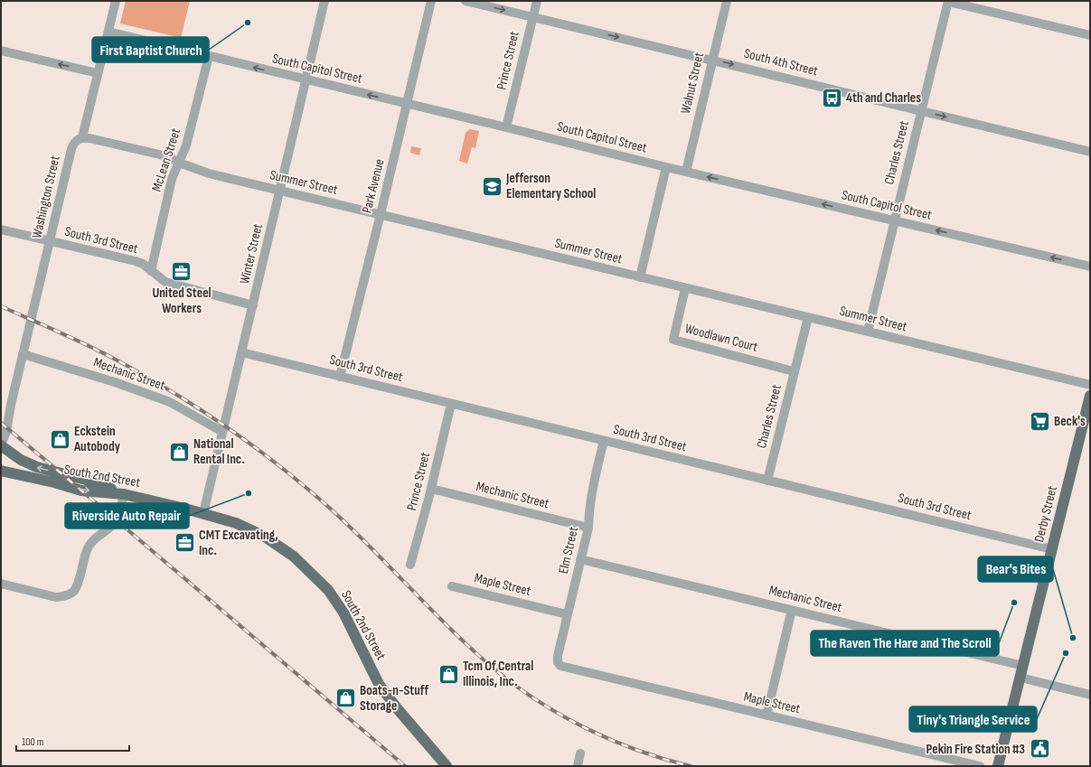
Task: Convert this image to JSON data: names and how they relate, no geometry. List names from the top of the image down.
{
  "streets": {
    "main road": ["South 2nd Street", "Derby Street"],
    "street": [
      "Prince Street",
      "South 4th Street",
      "South Capitol Street",
      "Walnut Street",
      "Charles Street",
      "McLean Street",
      "Summer Street",
      "Park Avenue",
      "Washington Street",
      "South 3rd Street",
      "Winter Street",
      "Woodlawn Court",
      "Mechanic Street",
      "Elm Street",
      "Maple Street"
    ]
  },
  "crossings": [
    ["Prince Street", "South 4th Street"],
    ["Prince Street", "South Capitol Street"],
    ["Prince Street", "South 3rd Street"],
    ["Prince Street", "Mechanic Street"],
    ["South 4th Street", "Walnut Street"],
    ["South 4th Street", "Charles Street"],
    ["South Capitol Street", "Walnut Street"],
    ["South Capitol Street", "Charles Street"],
    ["South Capitol Street", "McLean Street"],
    ["South Capitol Street", "Park Avenue"],
    ["South Capitol Street", "Washington Street"],
    ["South Capitol Street", "Winter Street"],
    ["Charles Street", "Summer Street"],
    ["Charles Street", "South 3rd Street"],
    ["Charles Street", "Woodlawn Court"],
    ["McLean Street", "Summer Street"],
    ["McLean Street", "South 3rd Street"],
    ["Summer Street", "Park Avenue"],
    ["Summer Street", "Washington Street"],
    ["Summer Street", "Winter Street"],
    ["Summer Street", "Woodlawn Court"],
    ["Park Avenue", "South 3rd Street"],
    ["Washington Street", "South 3rd Street"],
    ["Washington Street", "Mechanic Street"],
    ["South 3rd Street", "Winter Street"],
    ["South 3rd Street", "Derby Street"],
    ["South 3rd Street", "Elm Street"],
    ["Winter Street", "Mechanic Street"],
    ["Winter Street", "South 2nd Street"],
    ["Mechanic Street", "Derby Street"],
    ["Mechanic Street", "Elm Street"],
    ["Elm Street", "Maple Street"]
  ],
  "one_way": ["South 4th Street", "South Capitol Street"],
  "places": {
    "other": [
      "First Baptist Church",
      "Riverside Auto Repair",
      "The Raven The Hare and The Scroll",
      "Bear's Bites",
      "Tiny's Triangle Service"
    ],
    "bus stop": ["4th and Charles"],
    "school or university": ["Jefferson Elementary School"],
    "office": ["United Steel Workers", "CMT Excavating, Inc."],
    "supermarket": ["Beck's"],
    "shop": [
      "Eckstein Autobody",
      "National Rental Inc.",
      "Tcm Of Central Illinois, Inc.",
      "Boats-n-Stuff Storage"
    ],
    "public building": ["Pekin Fire Station #3"]
  },
  "scale_bar": "100 m"
}
